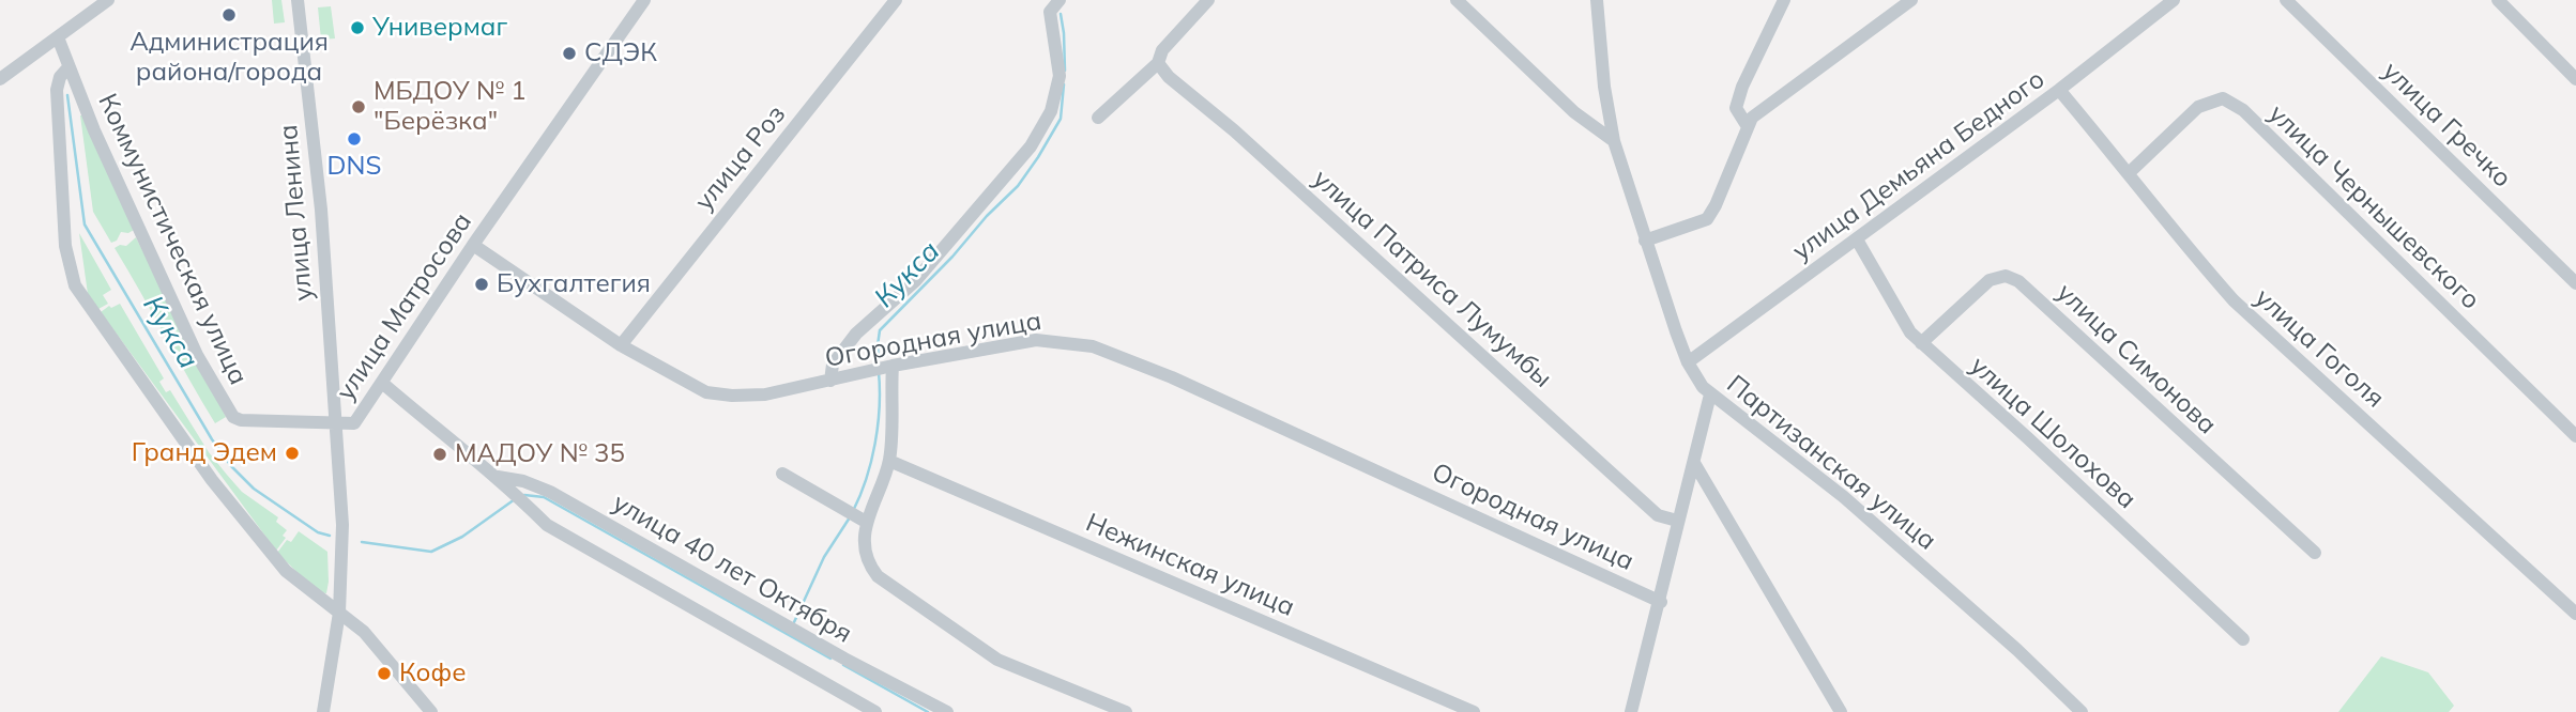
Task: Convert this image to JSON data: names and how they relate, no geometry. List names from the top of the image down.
{
  "streets": {
    "street": [
      "улица Гречко",
      "улица Роз",
      "улица Демьяна Бедного",
      "улица Чернышевского",
      "улица Ленина",
      "Коммунистическая улица",
      "улица Патриса Лумумбы",
      "улица Матросова",
      "Огородная улица",
      "улица Гоголя",
      "улица Симонова",
      "улица Шолохова",
      "Партизанская улица",
      "Нежинская улица",
      "улица 40 лет Октября"
    ]
  },
  "crossings": [
    ["улица Роз", "Огородная улица"],
    ["улица Демьяна Бедного", "улица Гоголя"],
    ["улица Демьяна Бедного", "улица Шолохова"],
    ["улица Демьяна Бедного", "Партизанская улица"],
    ["улица Чернышевского", "улица Гоголя"],
    ["улица Ленина", "Коммунистическая улица"],
    ["улица Ленина", "улица Матросова"],
    ["Коммунистическая улица", "улица Матросова"],
    ["улица Матросова", "Огородная улица"],
    ["улица Матросова", "улица 40 лет Октября"],
    ["улица Симонова", "улица Шолохова"]
  ],
  "water": ["Кукса"],
  "places": [
    "Администрация района/города",
    "Универмаг",
    "СДЭК",
    "МБДОУ № 1 \"Берёзка\"",
    "DNS",
    "Бухгалтегия",
    "Гранд Эдем",
    "МАДОУ № 35",
    "Кофе"
  ]
}
